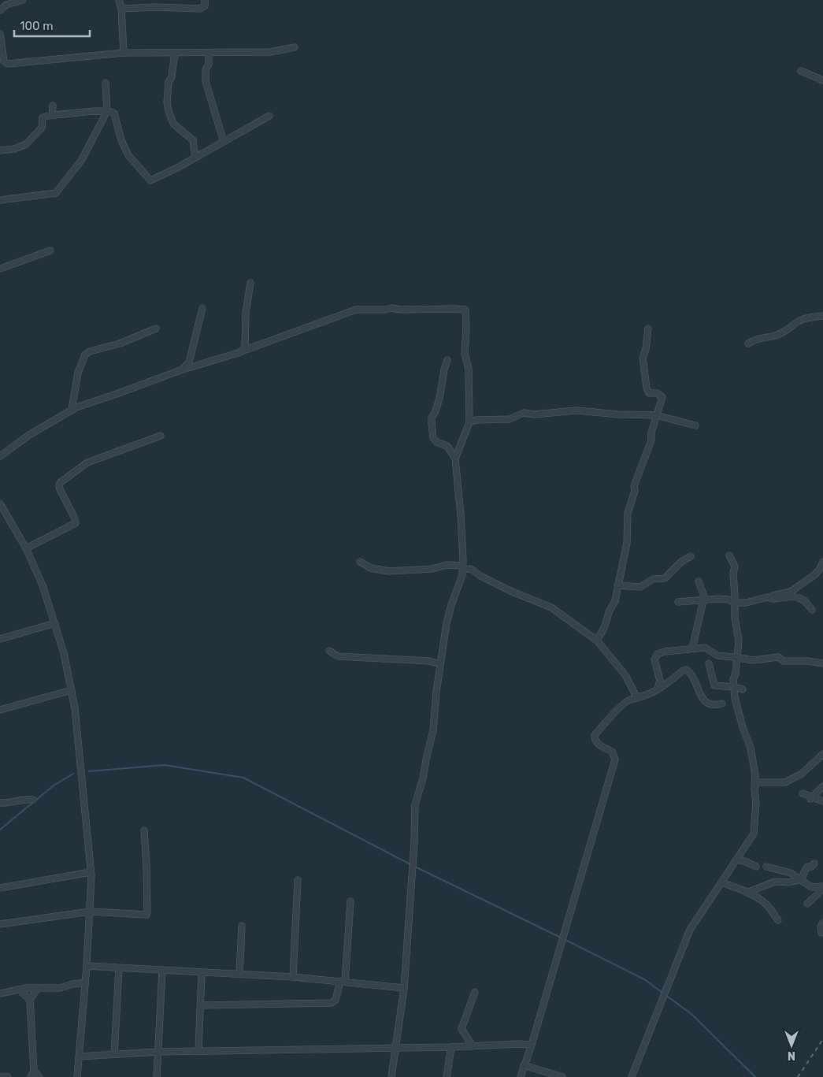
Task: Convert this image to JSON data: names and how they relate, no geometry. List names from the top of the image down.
{
  "scale_bar": "100 m",
  "north": "bottom"
}
